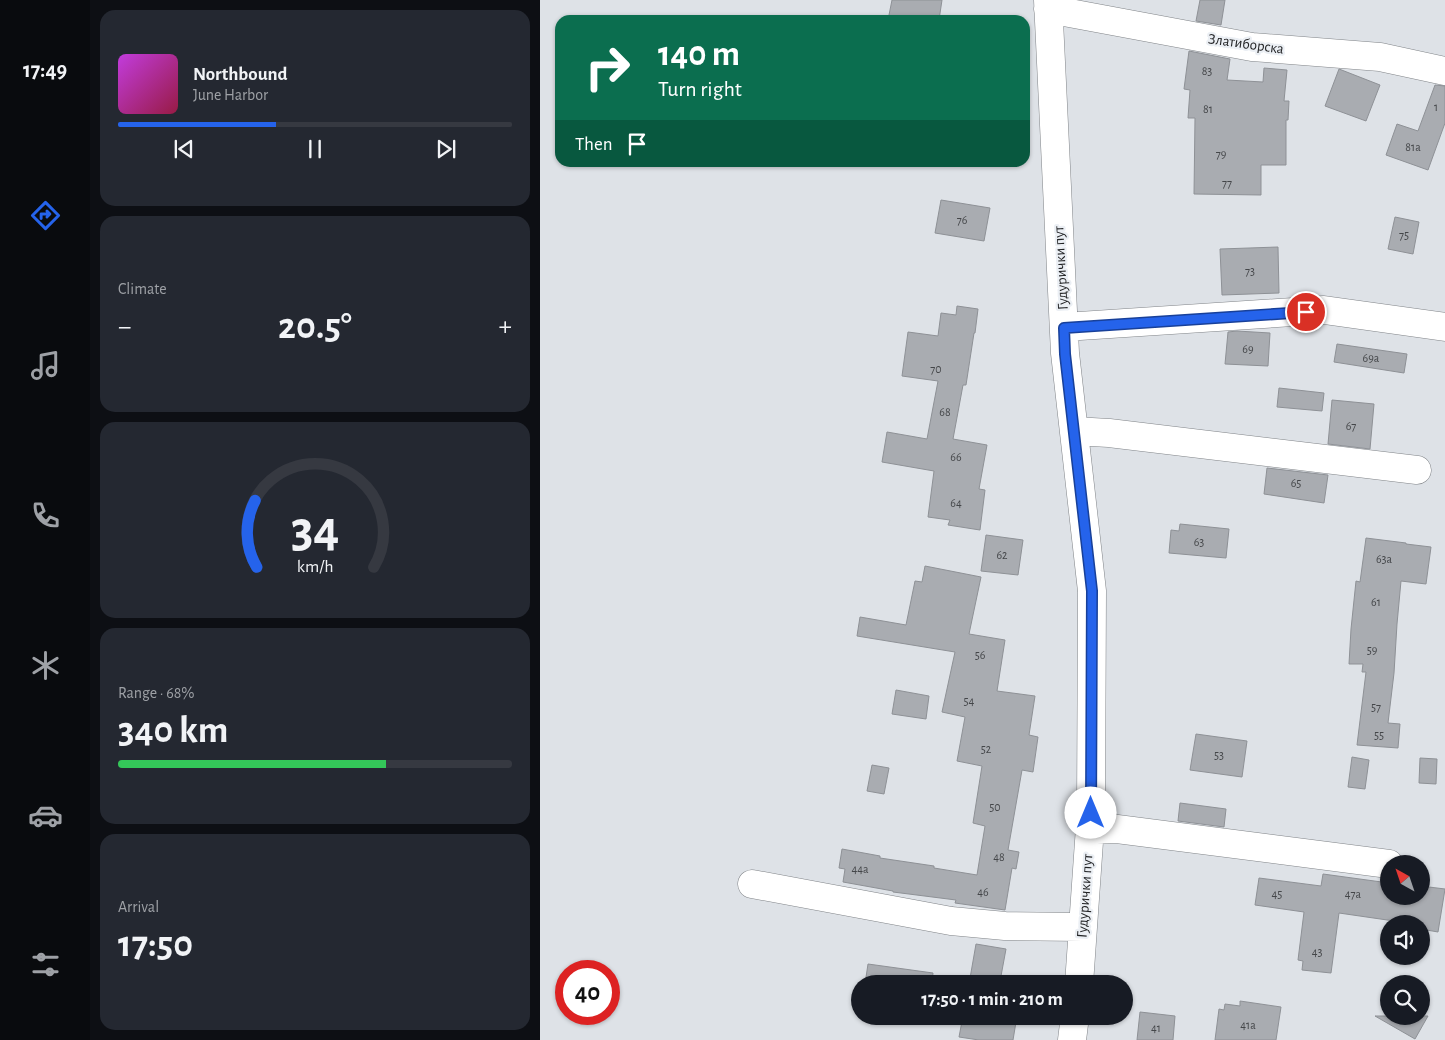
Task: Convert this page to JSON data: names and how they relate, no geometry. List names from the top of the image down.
{
  "streets": {
    "street": ["Златиборска", "Гудурички пут"]
  },
  "crossings": [
    ["Златиборска", "Гудурички пут"]
  ],
  "house_numbers": [
    "83",
    "1",
    "81",
    "81a",
    "79",
    "77",
    "76",
    "75",
    "73",
    "69",
    "69a",
    "70",
    "68",
    "67",
    "66",
    "65",
    "64",
    "63",
    "62",
    "63a",
    "61",
    "59",
    "56",
    "54",
    "57",
    "55",
    "52",
    "53",
    "50",
    "48",
    "44a",
    "46",
    "45",
    "47a",
    "43",
    "41a",
    "41"
  ],
  "north": "top left",
  "page": {
    "tabs": "17:49",
    "turn": ["140 m", "Turn right"],
    "song": ["Northbound", "June Harbor"],
    "then": "Then",
    "tile": [
      "Climate",
      ["Range · 68%", "340 km"],
      ["Arrival", "17:50"]
    ],
    "heat": ["−", "20.5°", "+"],
    "limit": "40",
    "trip": "17:50 · 1 min · 210 m",
    "gauge": ["34", "km/h"]
  }
}
